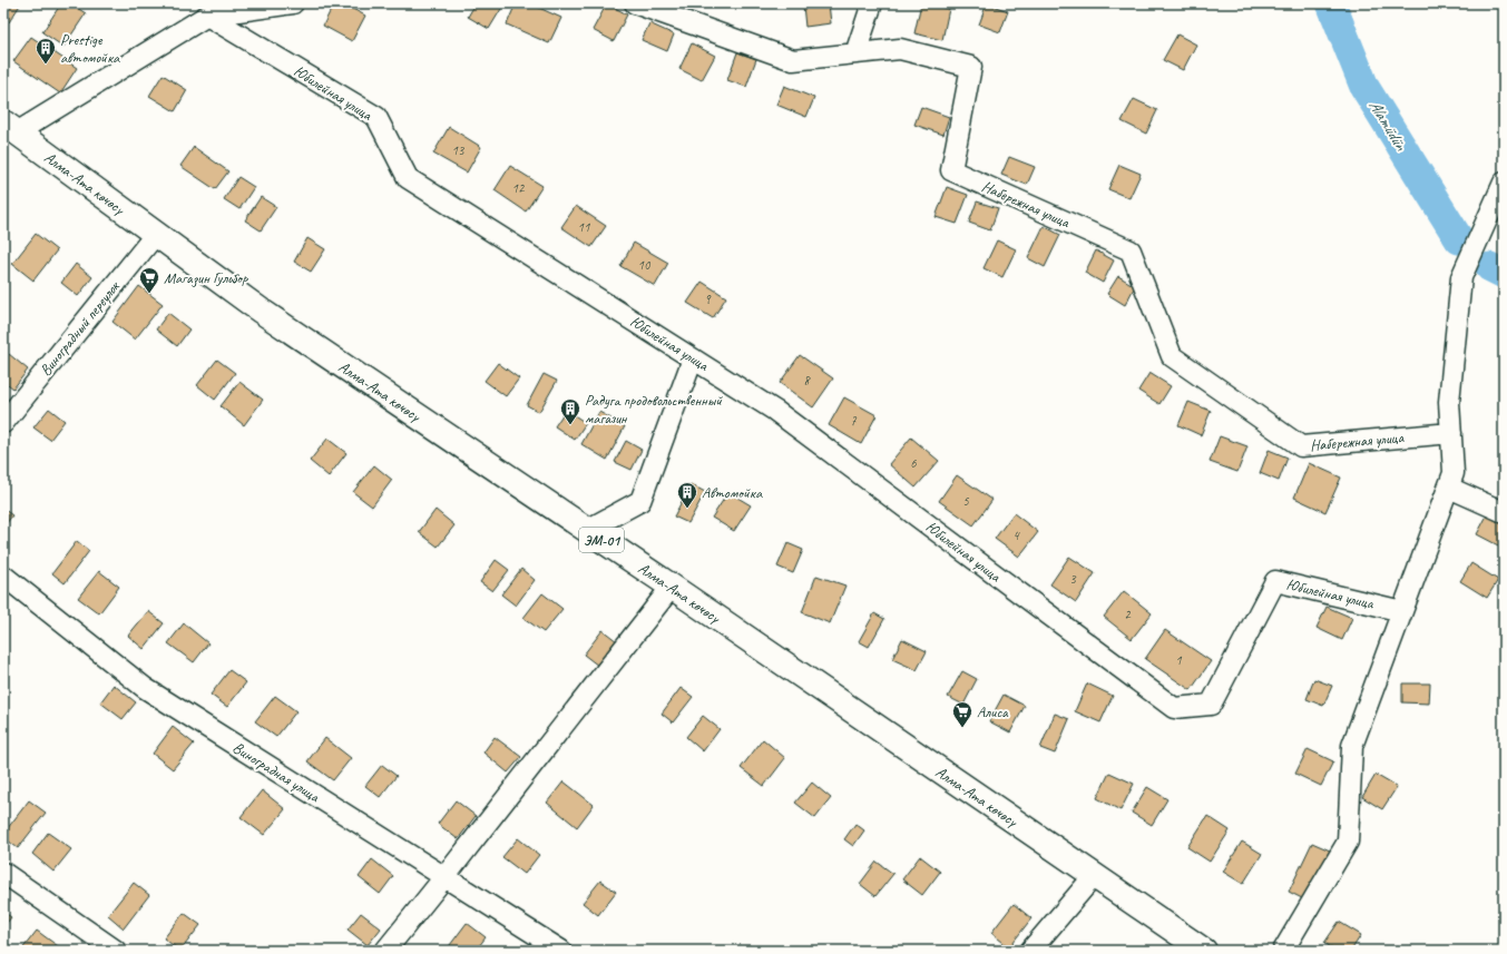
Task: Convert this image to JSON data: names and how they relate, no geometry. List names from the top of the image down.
{
  "streets": {
    "highway": ["Алма-Ата көчөсү", "ЭМ-01"],
    "street": [
      "Юбилейная улица",
      "Набережная улица",
      "Виноградный переулок",
      "Виноградная улица"
    ]
  },
  "crossings": [
    ["Алма-Ата көчөсү", "Виноградный переулок"]
  ],
  "water": ["Alamüdün"],
  "places": {
    "building": ["Prestige автомойка", "Радуга продовольственный магазин", "Автомойка"],
    "supermarket": ["Магазин Гульбор", "Алиса"]
  },
  "house_numbers": [
    "13",
    "12",
    "11",
    "10",
    "9",
    "8",
    "7",
    "6",
    "5",
    "4",
    "3",
    "2",
    "1"
  ]
}
